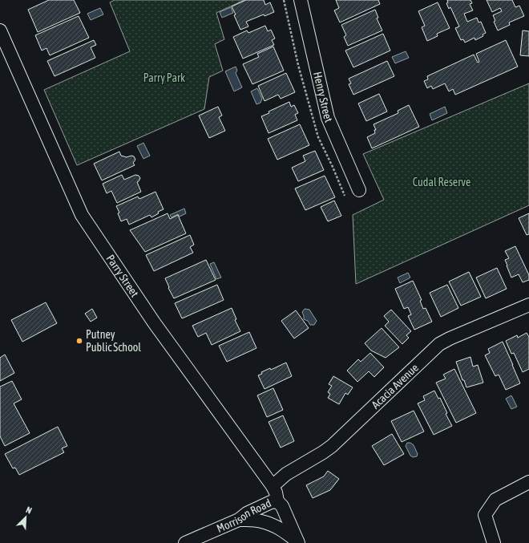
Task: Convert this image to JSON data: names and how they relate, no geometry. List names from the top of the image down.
{
  "streets": {
    "street": [
      "Henry Street",
      "Parry Street",
      "Acacia Avenue",
      "Morrison Road"
    ]
  },
  "crossings": [
    ["Parry Street", "Acacia Avenue"],
    ["Parry Street", "Morrison Road"]
  ],
  "parks": ["Parry Park", "Cudal Reserve"],
  "places": ["Putney Public School"],
  "north": "top right"
}
